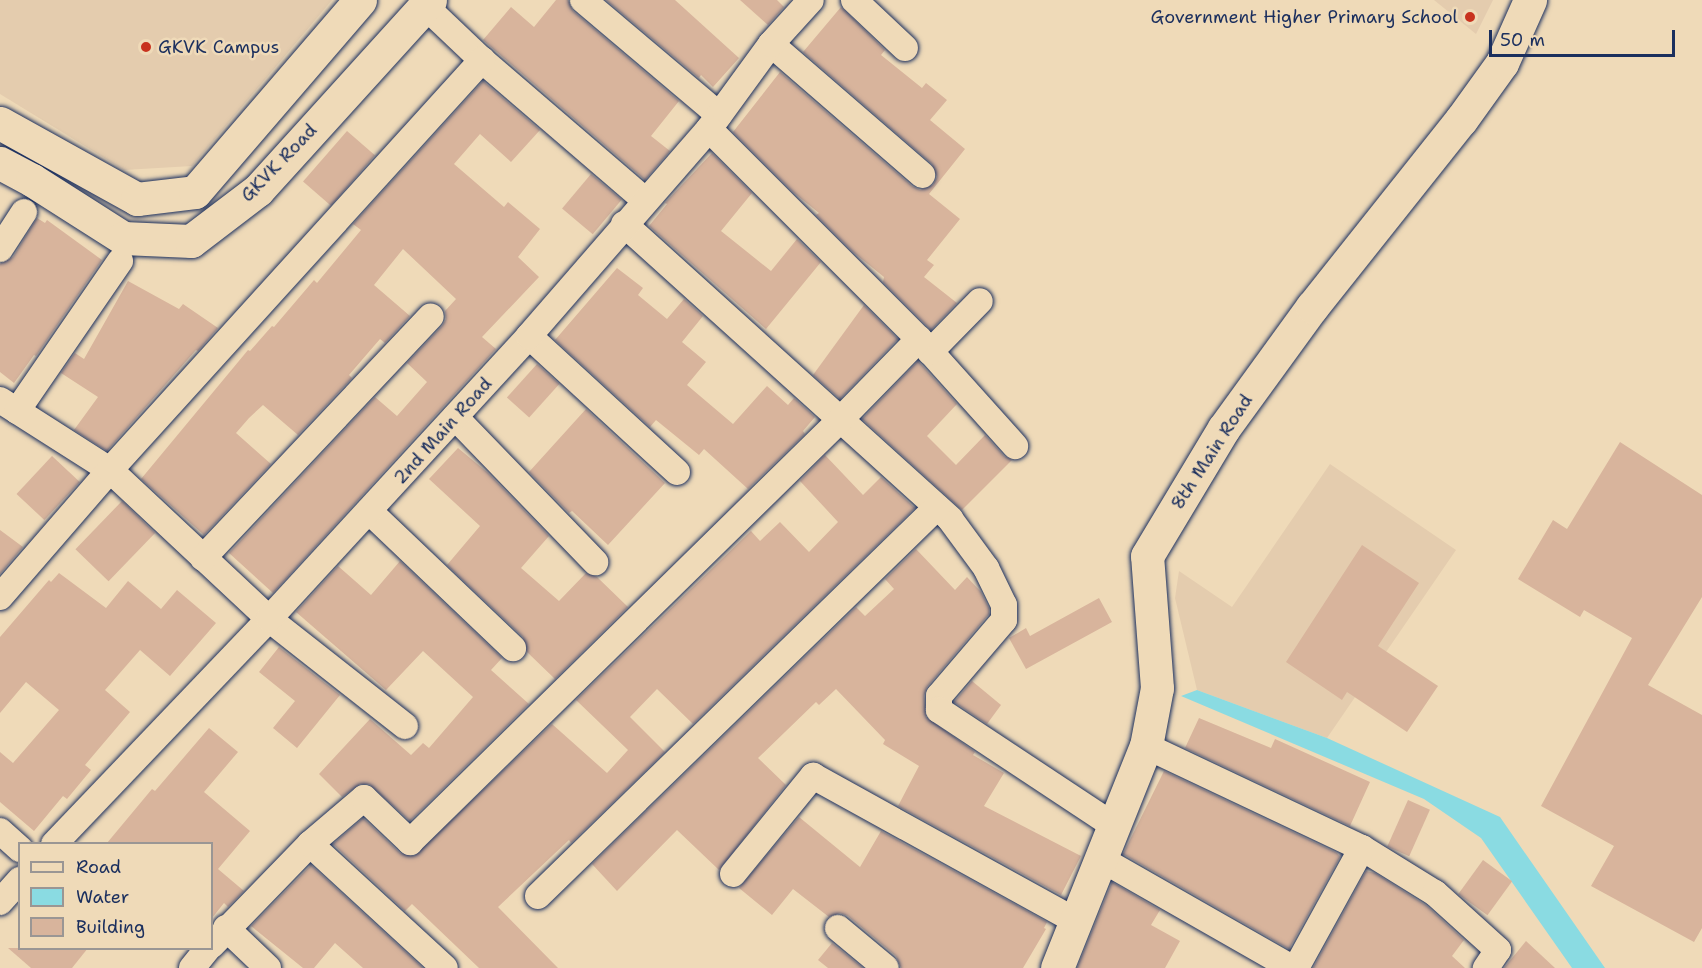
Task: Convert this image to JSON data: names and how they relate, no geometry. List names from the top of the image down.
{
  "streets": {
    "street": ["GKVK Road", "2nd Main Road", "8th Main Road"]
  },
  "places": ["Government Higher Primary School", "GKVK Campus"],
  "legend": ["Road", "Water", "Building"],
  "scale_bar": "50 m"
}
